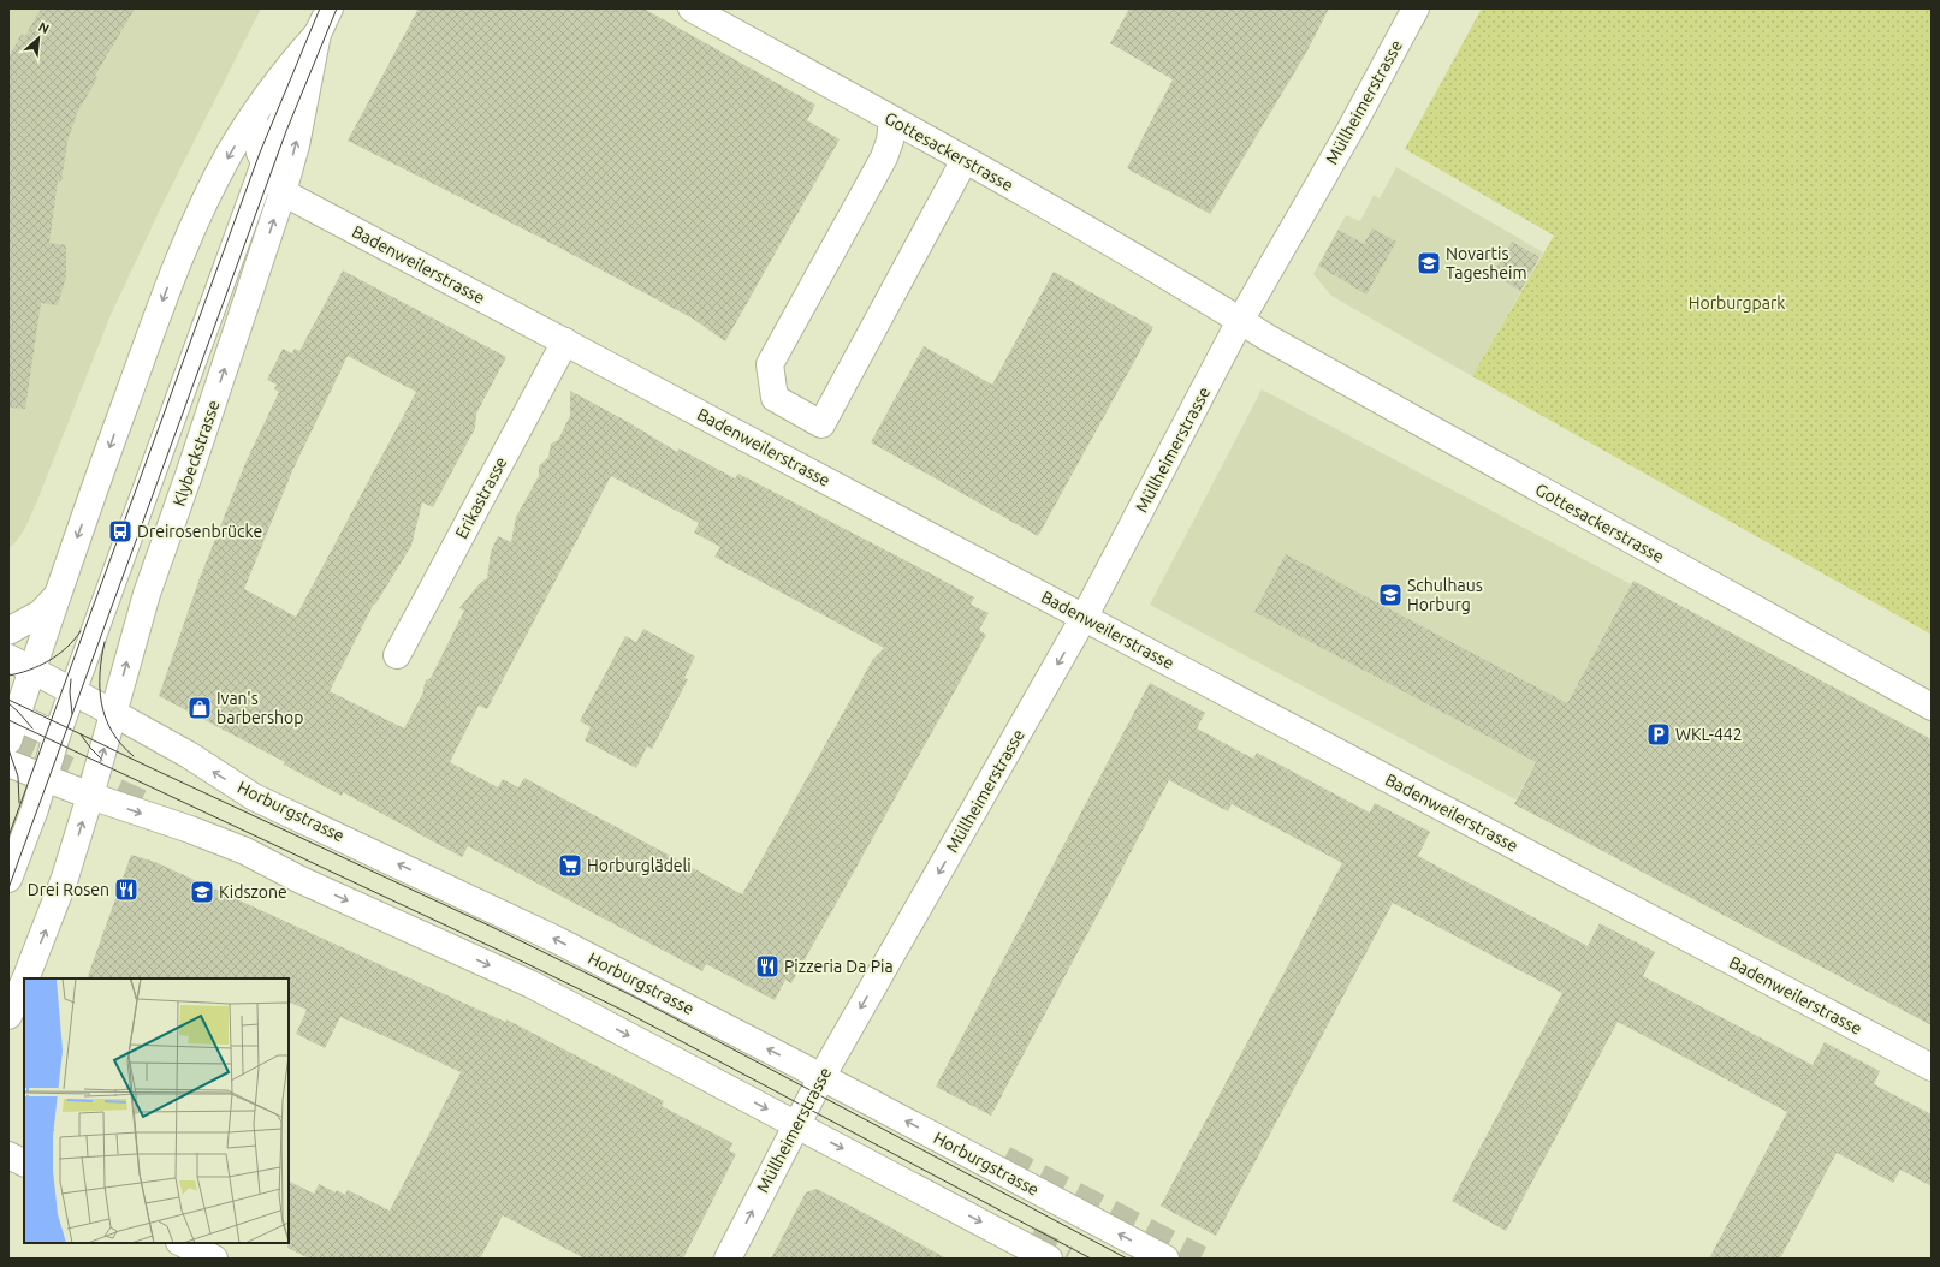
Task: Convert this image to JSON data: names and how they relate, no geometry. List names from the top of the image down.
{
  "streets": {
    "street": [
      "Müllheimerstrasse",
      "Gottesackerstrasse",
      "Badenweilerstrasse",
      "Klybeckstrasse",
      "Erikastrasse",
      "Horburgstrasse"
    ]
  },
  "crossings": [
    ["Müllheimerstrasse", "Gottesackerstrasse"],
    ["Müllheimerstrasse", "Badenweilerstrasse"],
    ["Müllheimerstrasse", "Horburgstrasse"],
    ["Badenweilerstrasse", "Klybeckstrasse"],
    ["Badenweilerstrasse", "Erikastrasse"],
    ["Klybeckstrasse", "Horburgstrasse"]
  ],
  "parks": ["Horburgpark"],
  "places": {
    "school or university": ["Novartis Tagesheim", "Schulhaus Horburg", "Kidszone"],
    "bus stop": ["Dreirosenbrücke"],
    "shop": ["Ivan's barbershop"],
    "parking": ["WKL-442"],
    "supermarket": ["Horburglädeli"],
    "restaurant": ["Drei Rosen", "Pizzeria Da Pia"]
  },
  "north": "top right"
}
